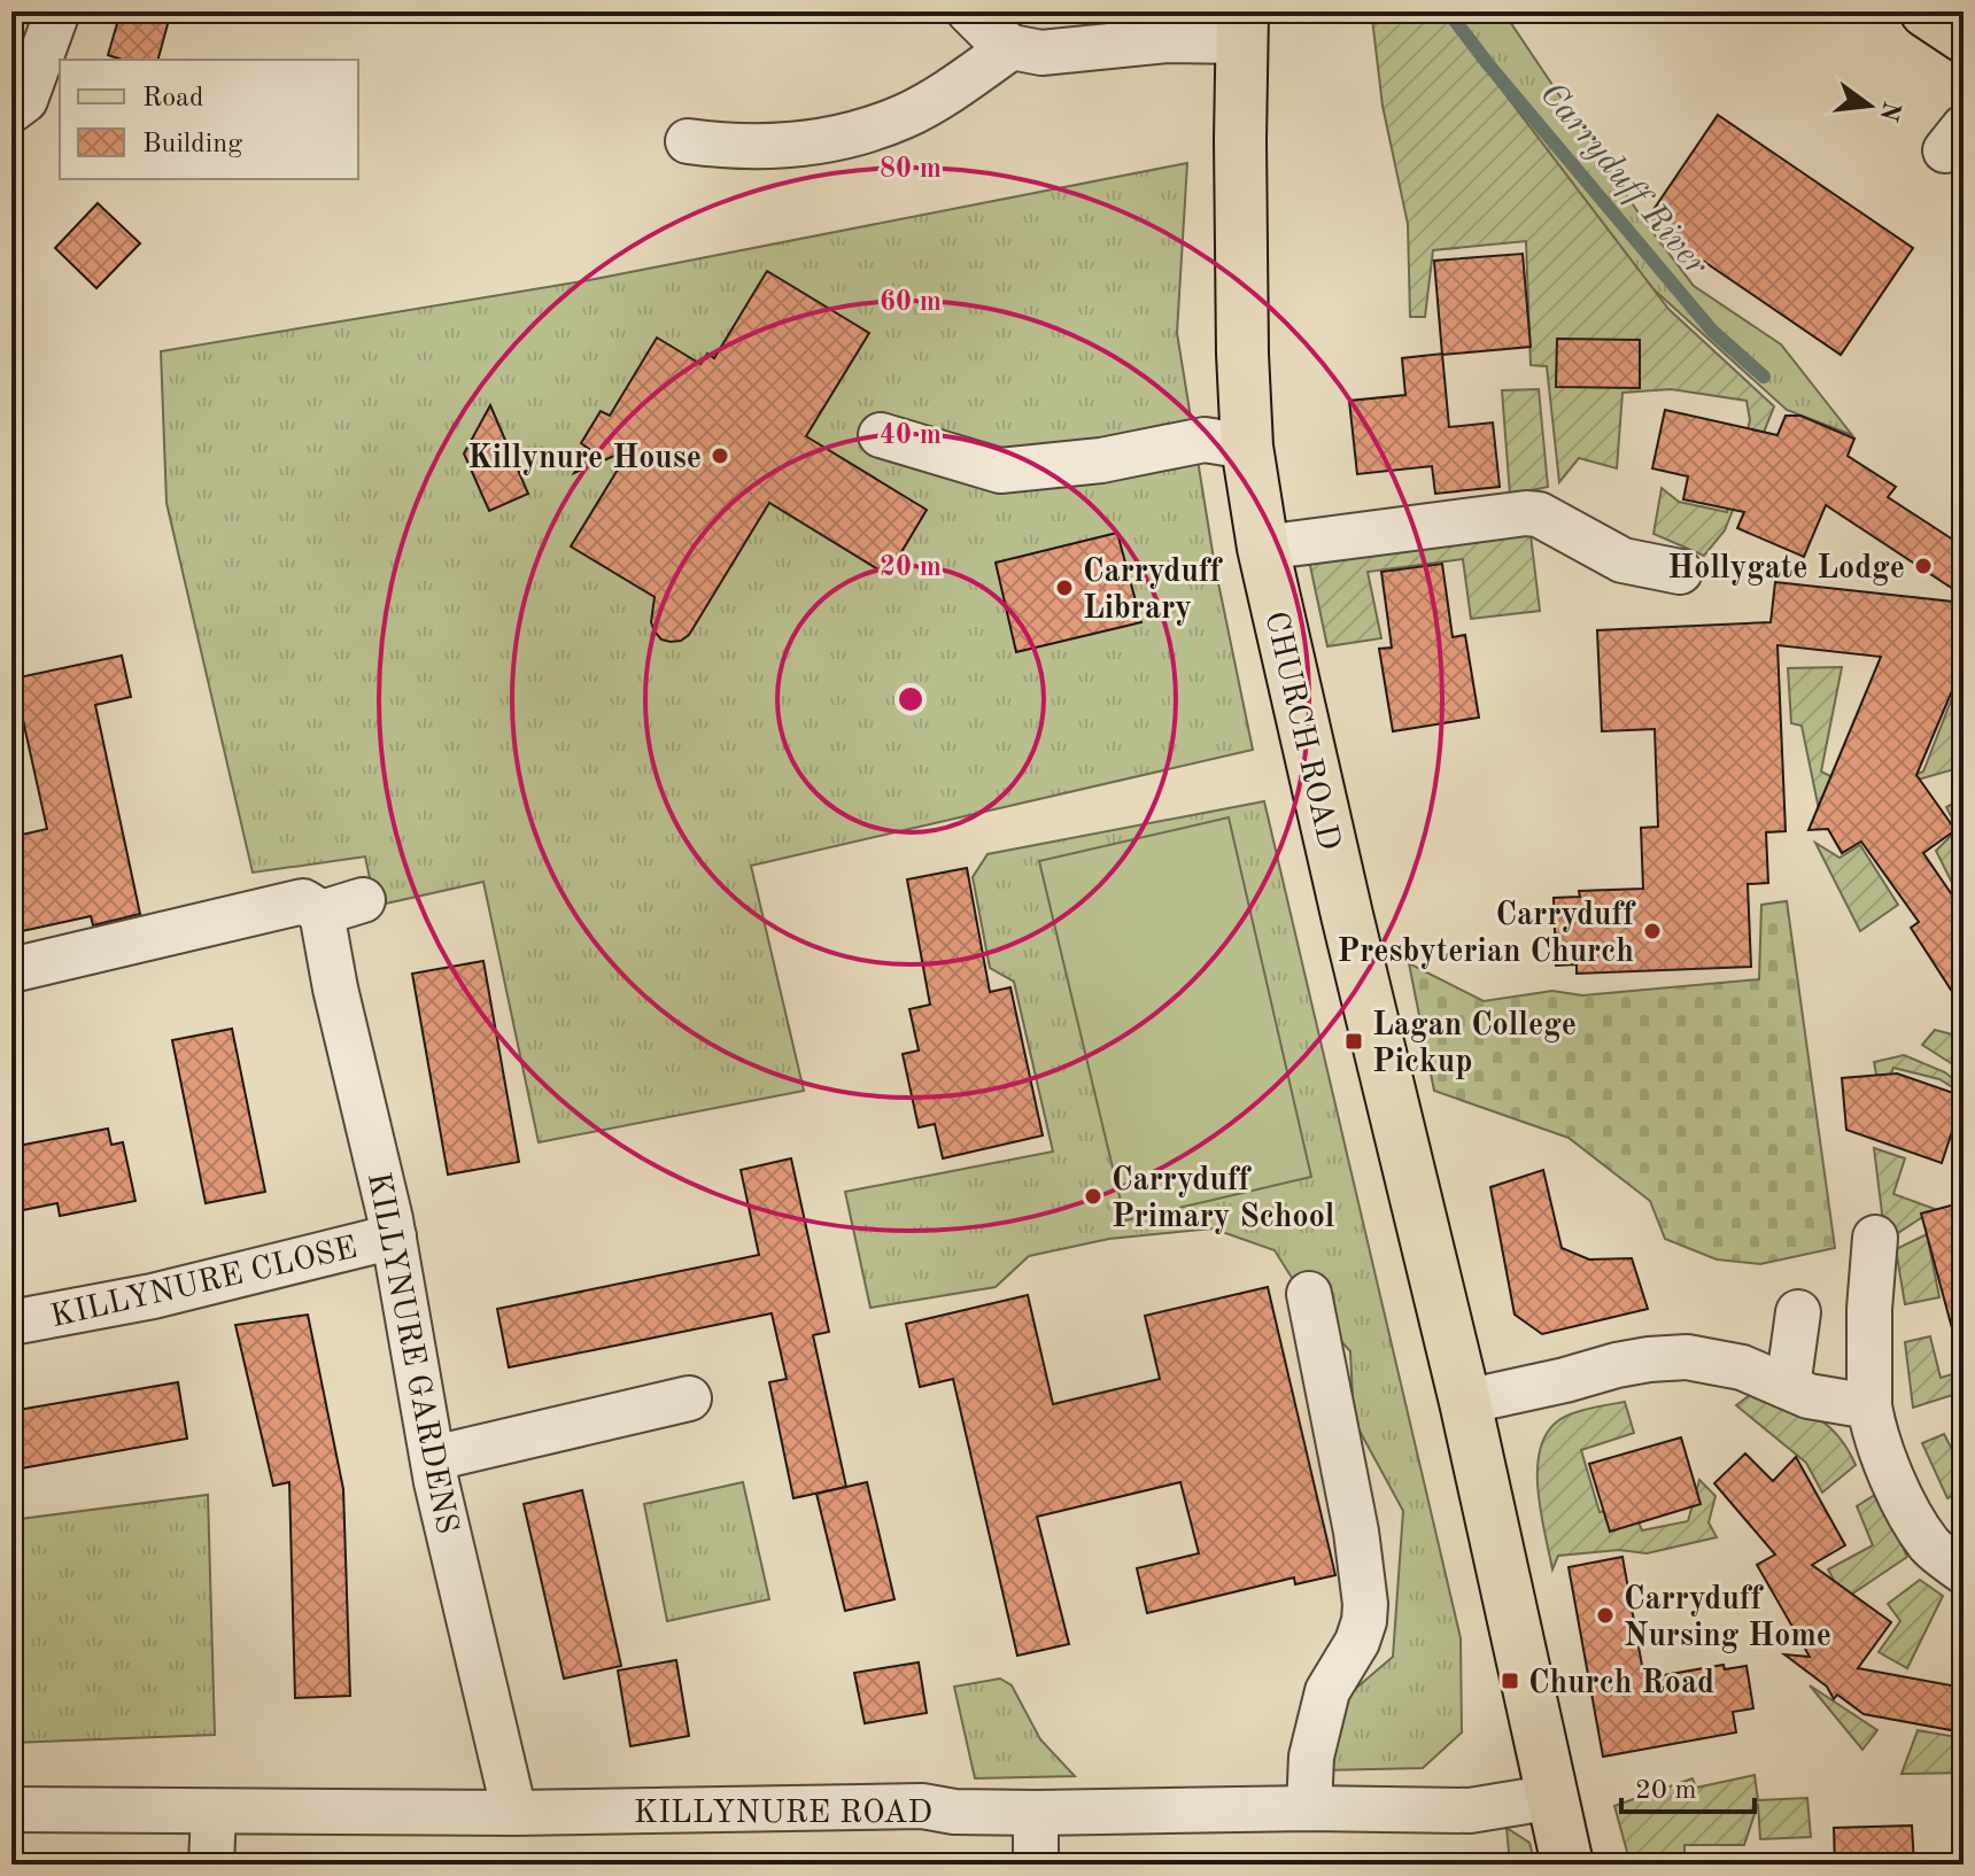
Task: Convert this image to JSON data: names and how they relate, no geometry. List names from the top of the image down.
{
  "streets": {
    "main road": ["CHURCH ROAD"],
    "street": ["KILLYNURE CLOSE", "KILLYNURE GARDENS", "KILLYNURE ROAD"]
  },
  "crossings": [
    ["CHURCH ROAD", "KILLYNURE ROAD"],
    ["KILLYNURE CLOSE", "KILLYNURE GARDENS"],
    ["KILLYNURE GARDENS", "KILLYNURE ROAD"]
  ],
  "water": ["Carryduff River"],
  "places": {
    "other": [
      "Killynure House",
      "Hollygate Lodge",
      "Carryduff Library",
      "Carryduff Presbyterian Church",
      "Carryduff Primary School",
      "Carryduff Nursing Home"
    ],
    "transit": ["Lagan College Pickup", "Church Road"]
  },
  "legend": ["Road", "Building"],
  "scale_bar": "20 m",
  "north": "right",
  "rings": [
    "80 m",
    "60 m",
    "40 m",
    "20 m"
  ]
}
